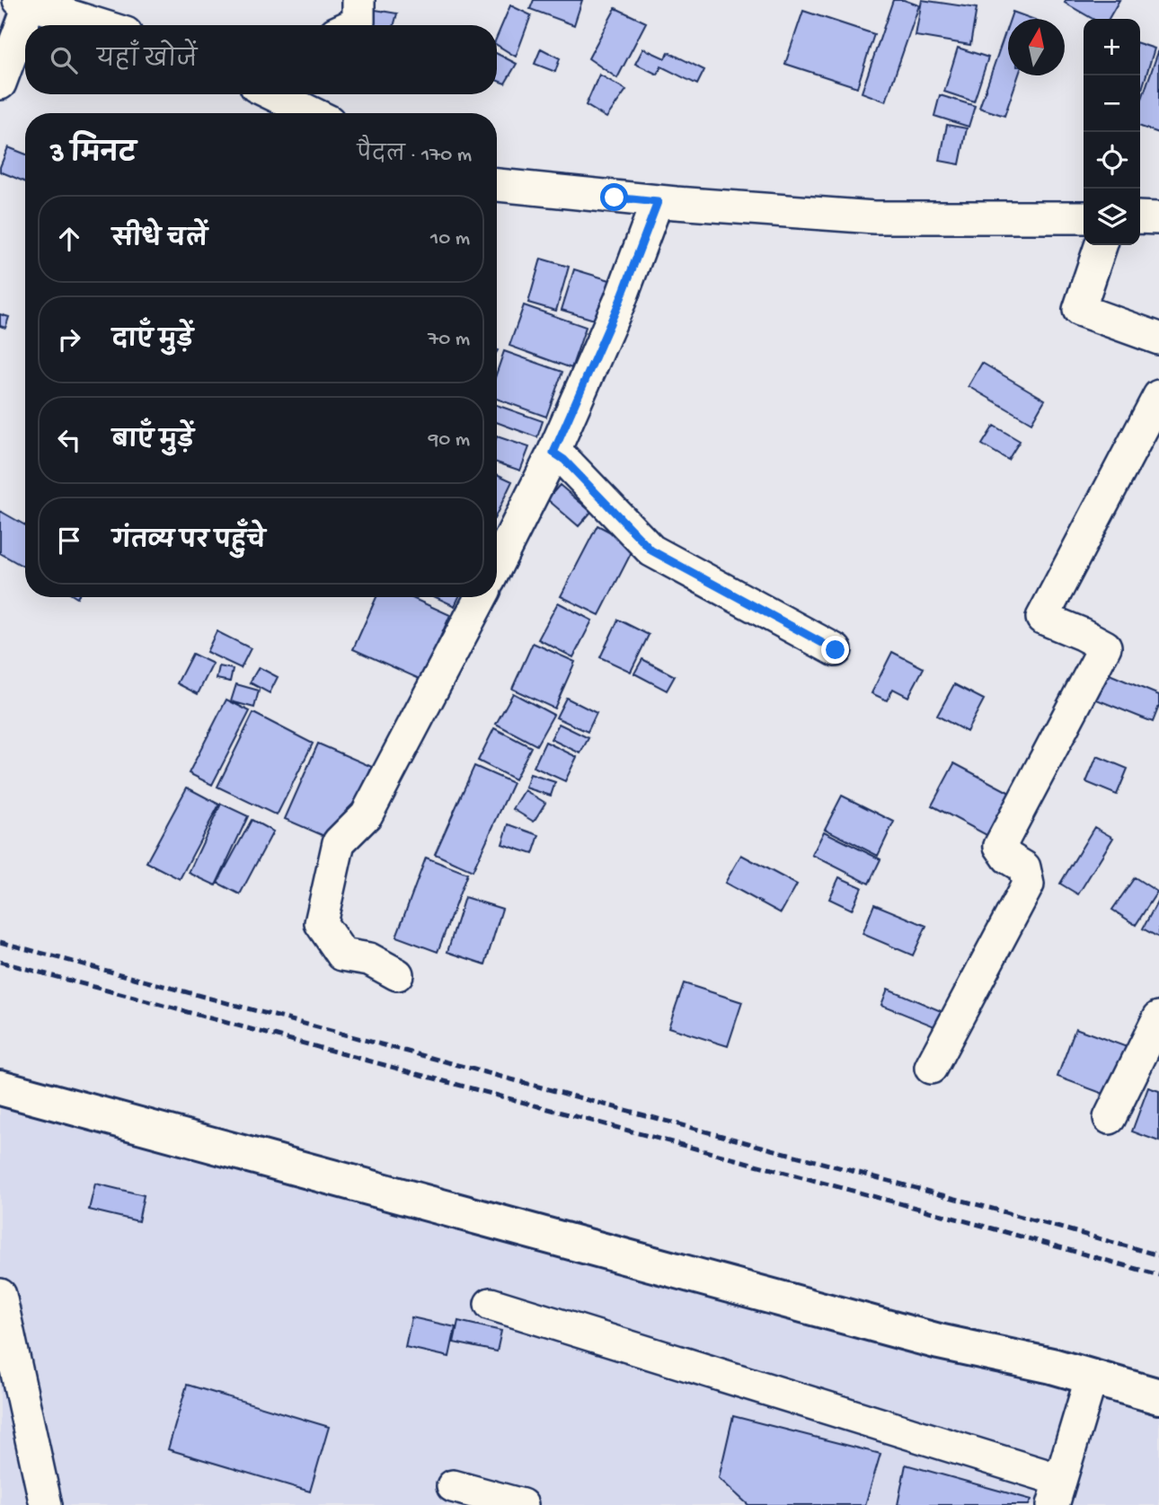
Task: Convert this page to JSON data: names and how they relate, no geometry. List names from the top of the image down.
{
  "north": "top",
  "page": {
    "map_buttons": ["+", "−"],
    "search": "यहाँ खोजें",
    "heading": ["3 मिनट", "पैदल · 170 m"],
    "list": [
      ["सीधे चलें", "10 m"],
      ["दाएँ मुड़ें", "70 m"],
      ["बाएँ मुड़ें", "90 m"],
      "गंतव्य पर पहुँचे"
    ]
  }
}
